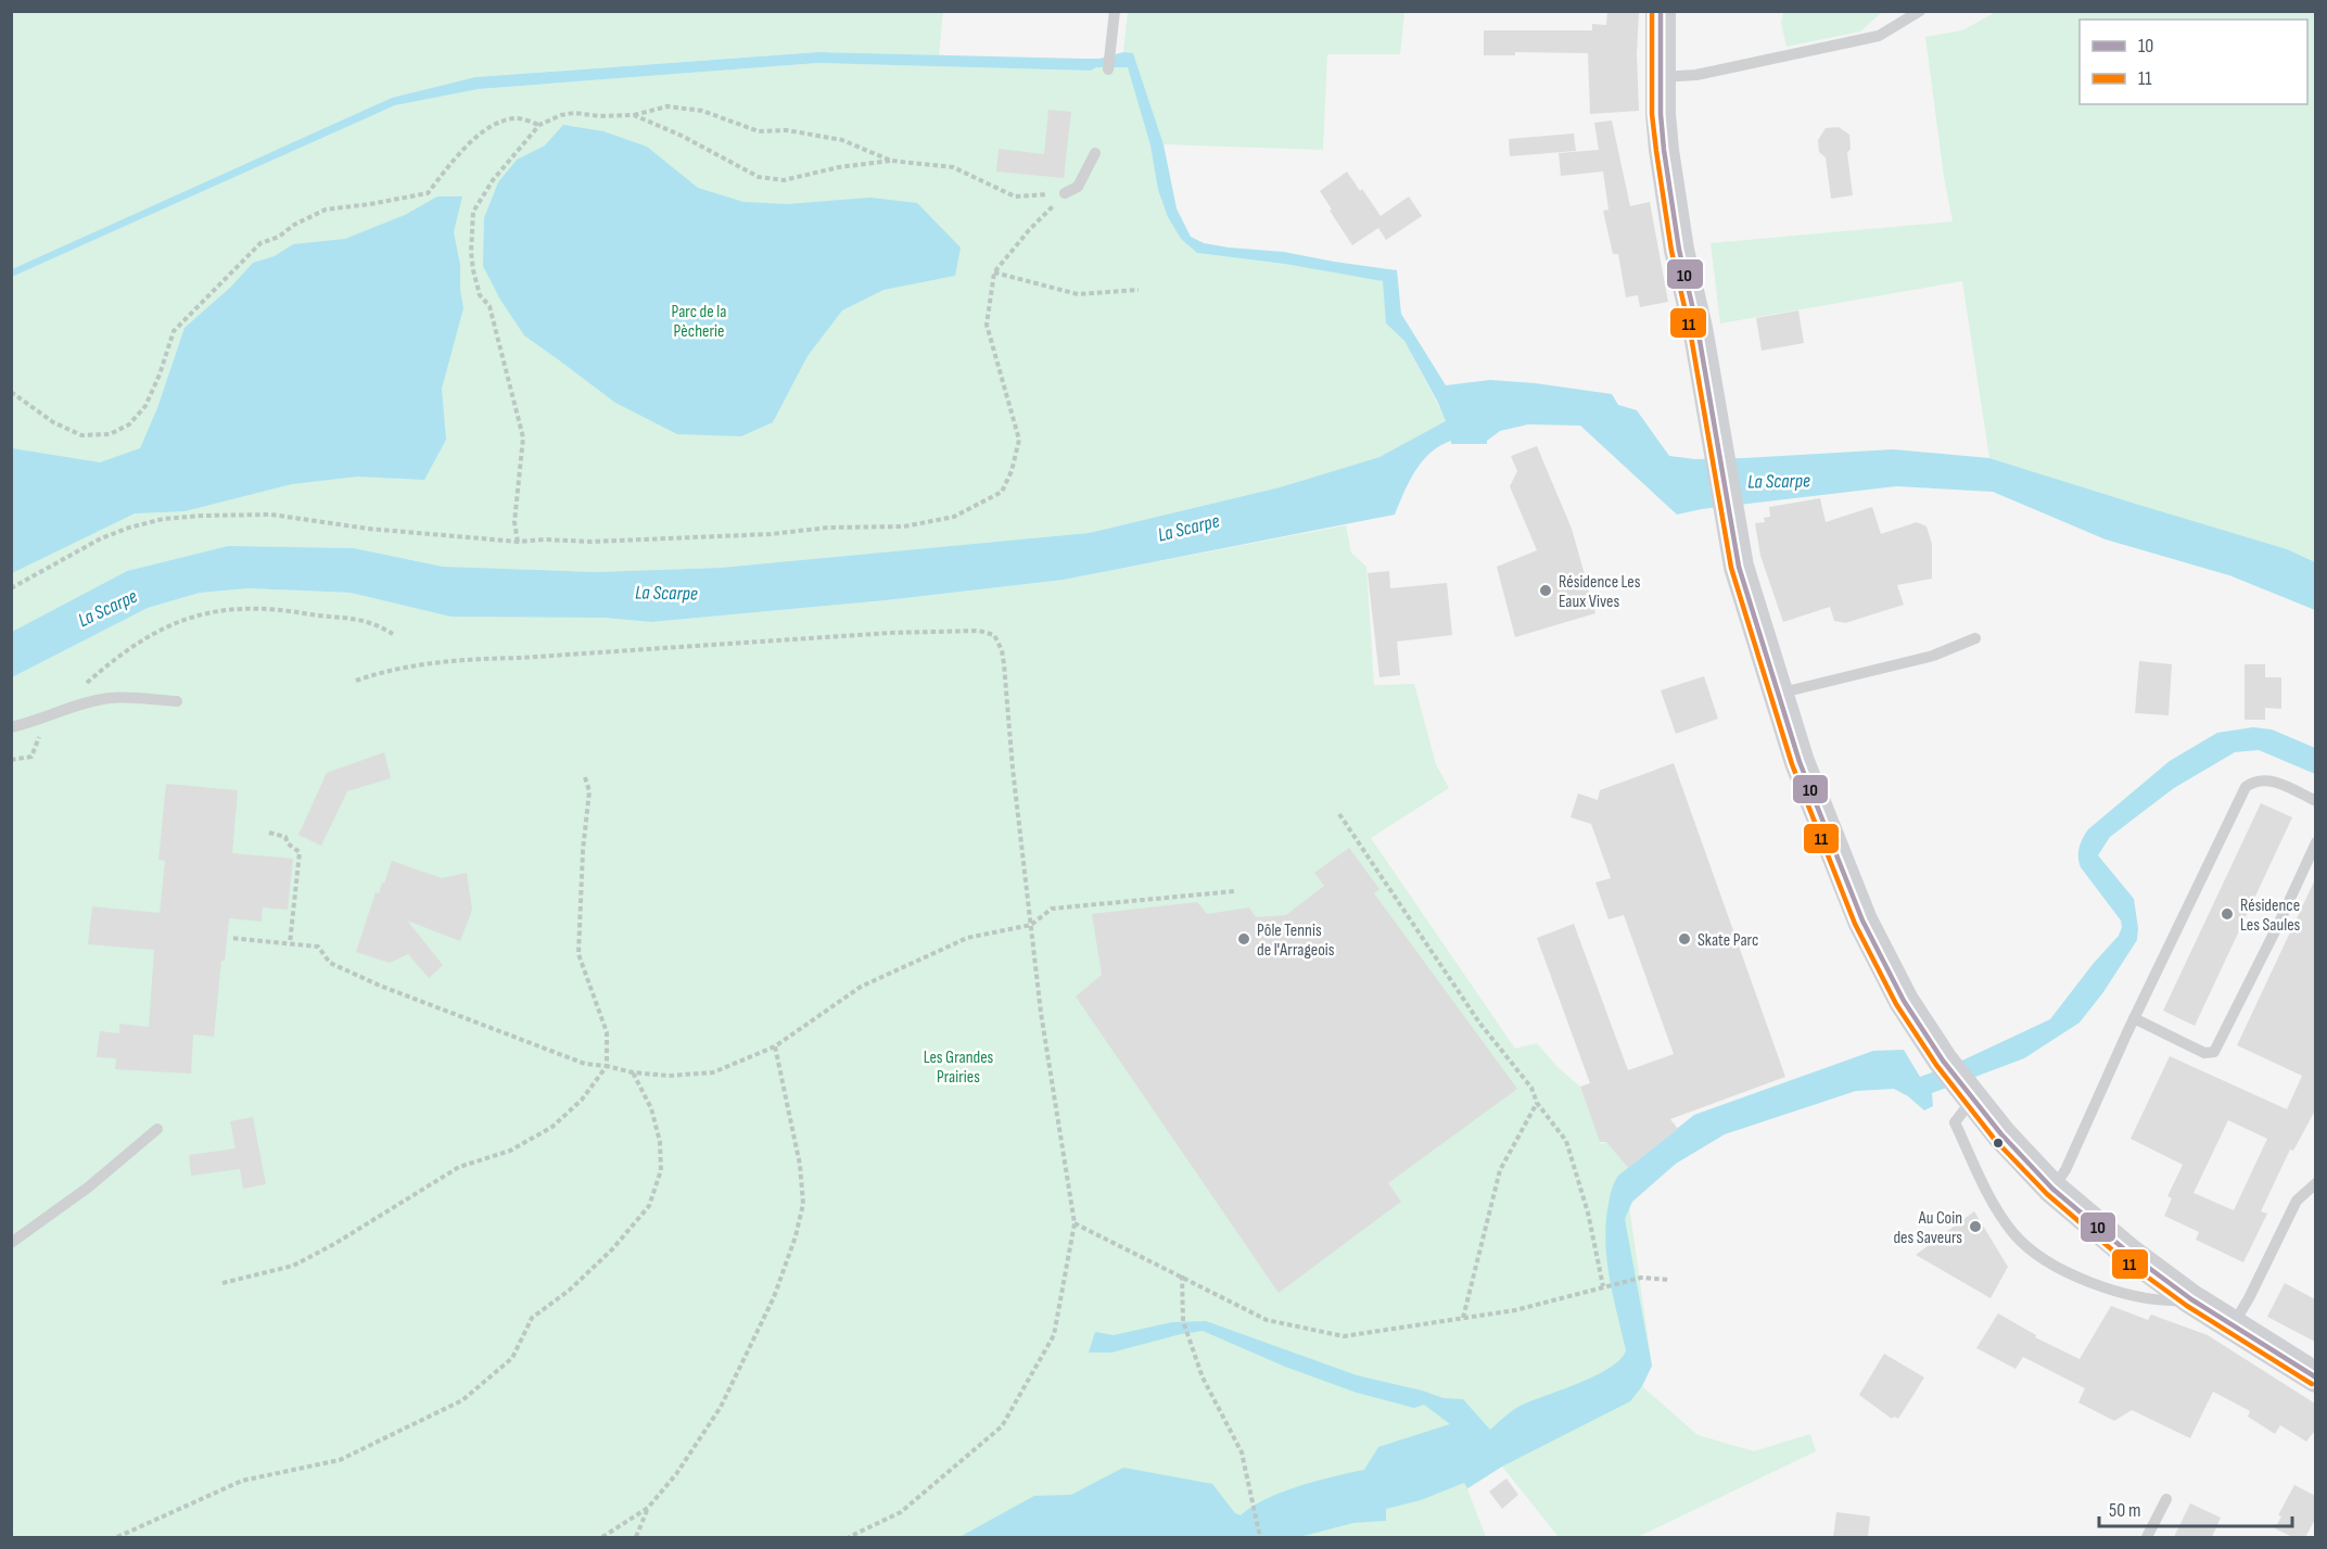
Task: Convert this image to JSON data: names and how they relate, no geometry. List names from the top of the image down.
{
  "water": ["La Scarpe"],
  "parks": ["Parc de la Pècherie", "Les Grandes Prairies"],
  "places": [
    "Résidence Les Eaux Vives",
    "Résidence Les Saules",
    "Pôle Tennis de l'Arrageois",
    "Skate Parc",
    "Au Coin des Saveurs"
  ],
  "lines": ["transit line 10", "transit line 11"],
  "legend": ["10", "11"],
  "scale_bar": "50 m"
}
